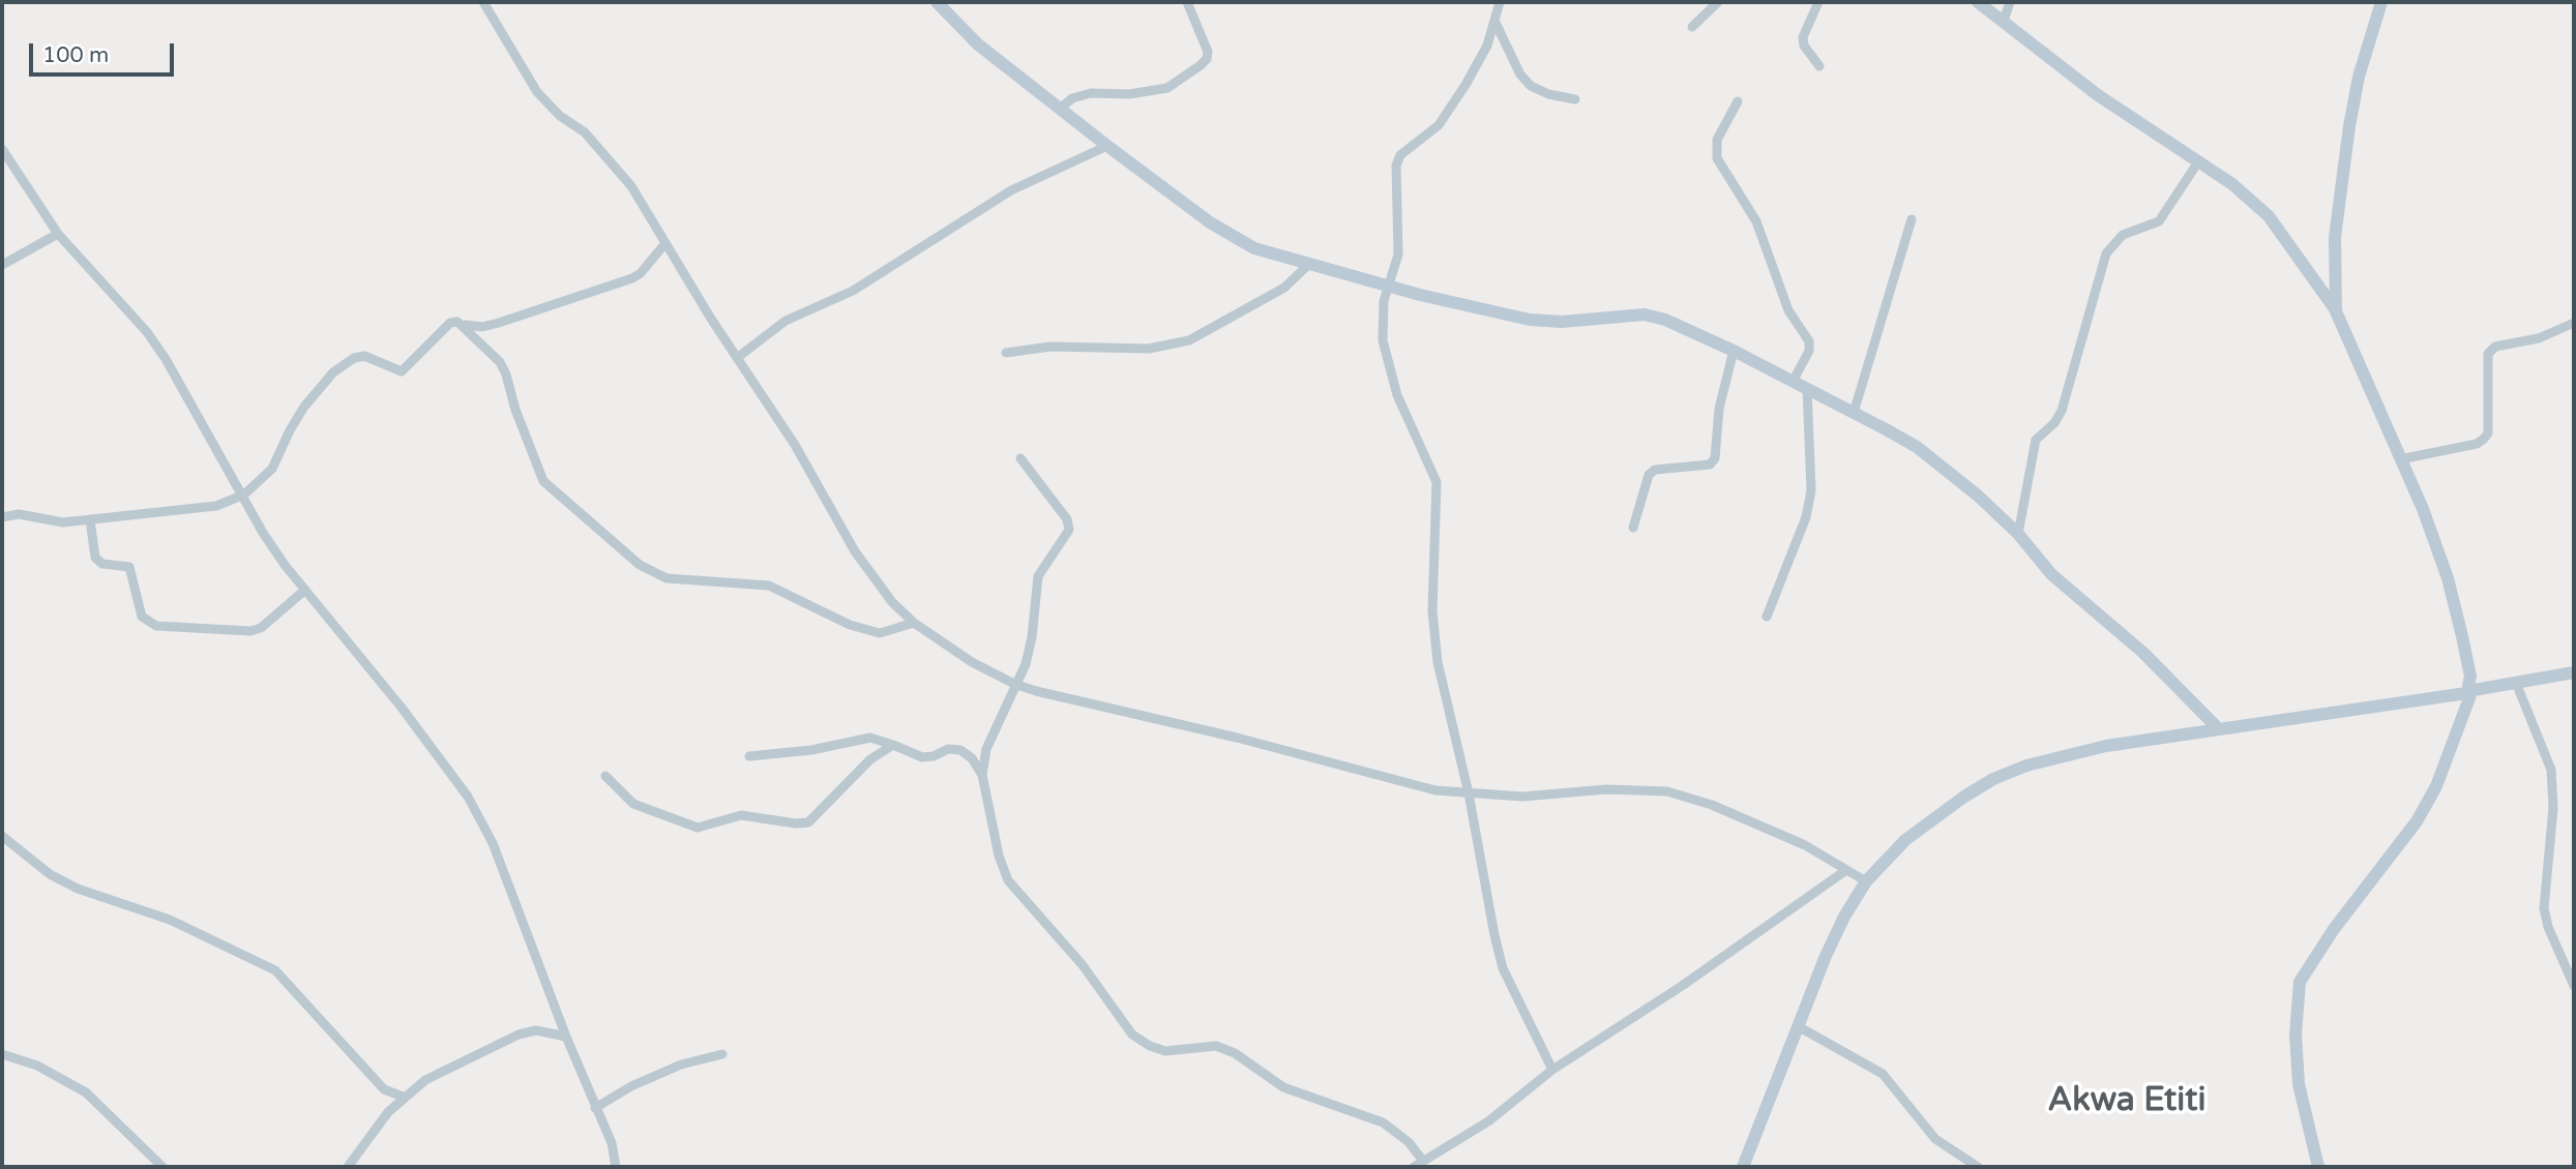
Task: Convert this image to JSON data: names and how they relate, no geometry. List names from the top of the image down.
{
  "districts": ["Akwa Etiti"],
  "scale_bar": "100 m"
}
